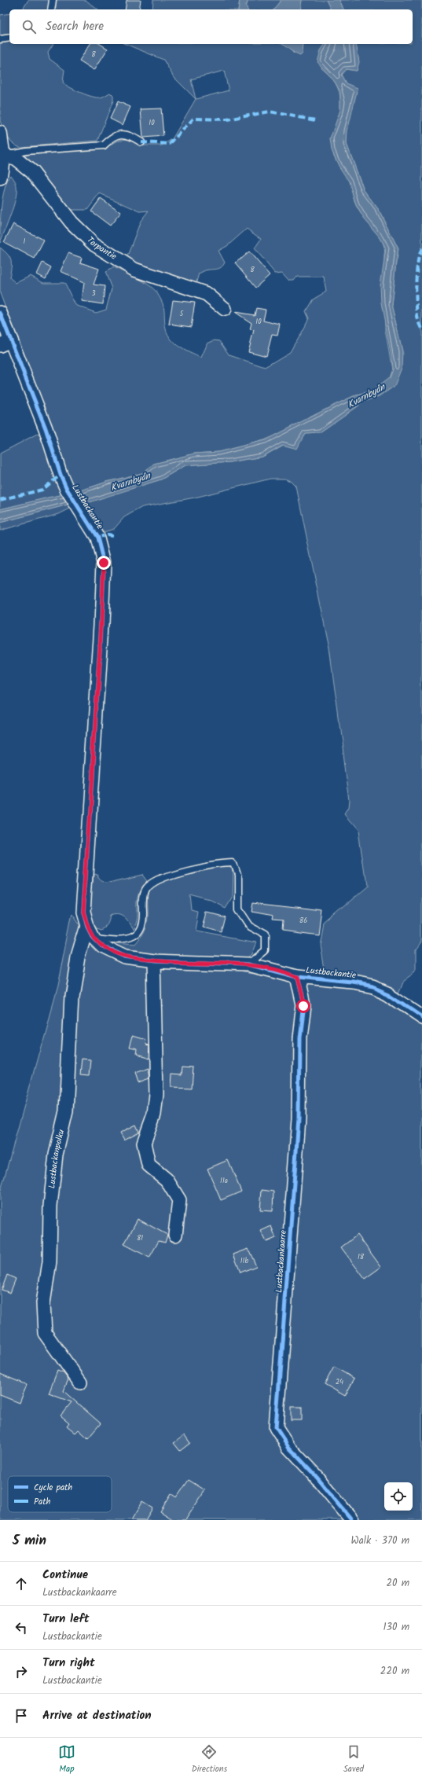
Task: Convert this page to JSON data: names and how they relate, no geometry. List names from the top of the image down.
{
  "streets": {
    "street": [
      "Torpantie",
      "Lustbackantie",
      "Lustbackanpolku",
      "Lustbackankaarre"
    ]
  },
  "crossings": [
    ["Lustbackantie", "Lustbackanpolku"],
    ["Lustbackantie", "Lustbackankaarre"]
  ],
  "water": ["Kvarnbyån"],
  "house_numbers": [
    "8",
    "10",
    "1",
    "8",
    "3",
    "5",
    "10",
    "86",
    "11a",
    "81",
    "18",
    "11b",
    "24"
  ],
  "legend": ["Cycle path", "Path"],
  "page": {
    "search": "Search here",
    "heading": ["5 min", "Walk · 370 m"],
    "list": [
      ["Continue", "Lustbackankaarre", "20 m"],
      ["Turn left", "Lustbackantie", "130 m"],
      ["Turn right", "Lustbackantie", "220 m"],
      "Arrive at destination"
    ],
    "nav": ["Map", "Directions", "Saved"]
  }
}
